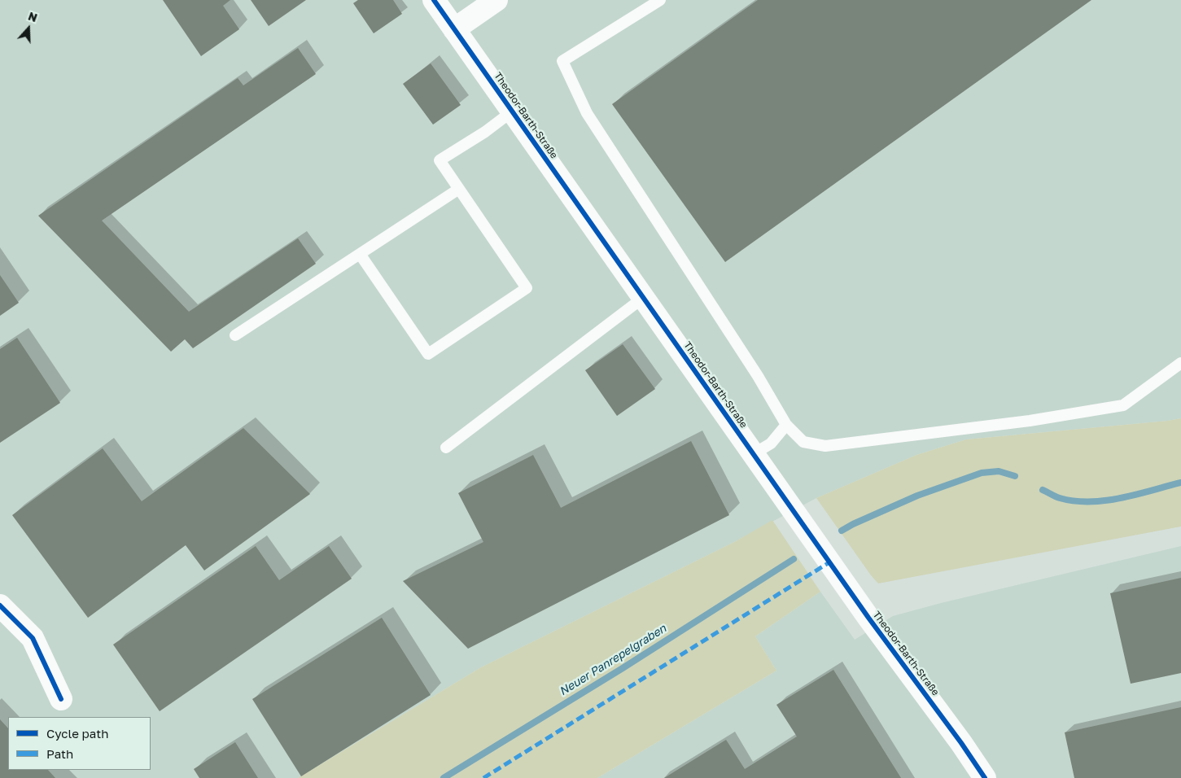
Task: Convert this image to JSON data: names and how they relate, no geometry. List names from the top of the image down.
{
  "streets": {
    "street": ["Theodor-Barth-Straße"]
  },
  "water": ["Neuer Panrepelgraben"],
  "legend": ["Cycle path", "Path"],
  "north": "top"
}
